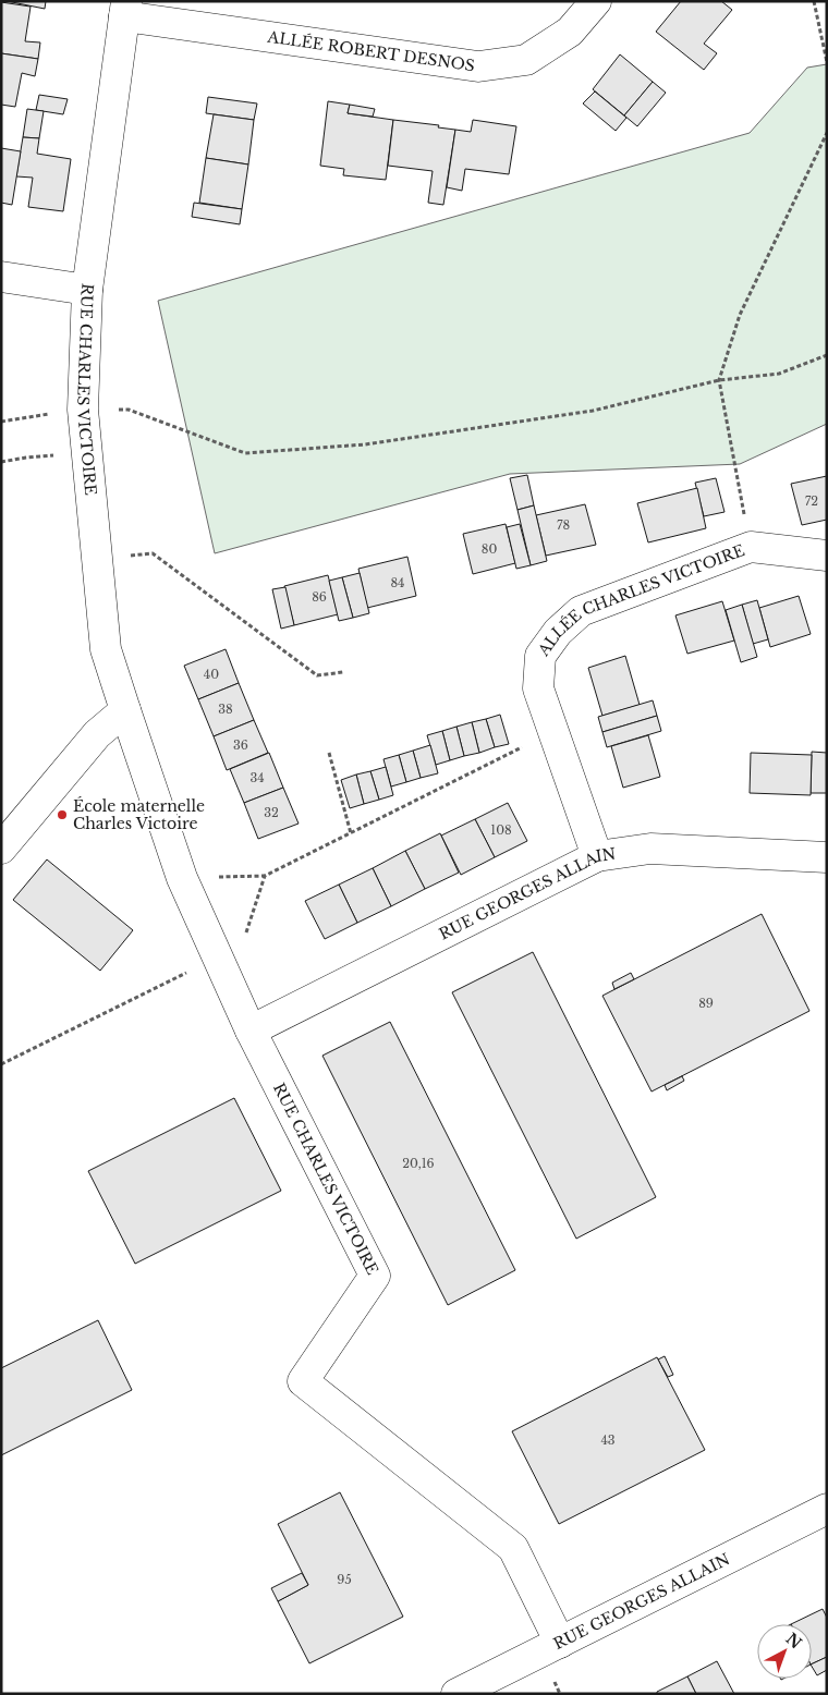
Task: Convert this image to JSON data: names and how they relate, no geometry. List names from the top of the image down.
{
  "streets": {
    "street": [
      "ALLÉE ROBERT DESNOS",
      "RUE CHARLES VICTOIRE",
      "ALLÉE CHARLES VICTOIRE",
      "RUE GEORGES ALLAIN"
    ]
  },
  "crossings": [
    ["ALLÉE ROBERT DESNOS", "RUE CHARLES VICTOIRE"],
    ["RUE CHARLES VICTOIRE", "RUE GEORGES ALLAIN"],
    ["ALLÉE CHARLES VICTOIRE", "RUE GEORGES ALLAIN"]
  ],
  "places": ["École maternelle Charles Victoire"],
  "house_numbers": [
    "72",
    "78",
    "80",
    "84",
    "86",
    "40",
    "38",
    "36",
    "34",
    "32",
    "108",
    "89",
    "20,16",
    "43",
    "95"
  ],
  "north": "top right"
}
